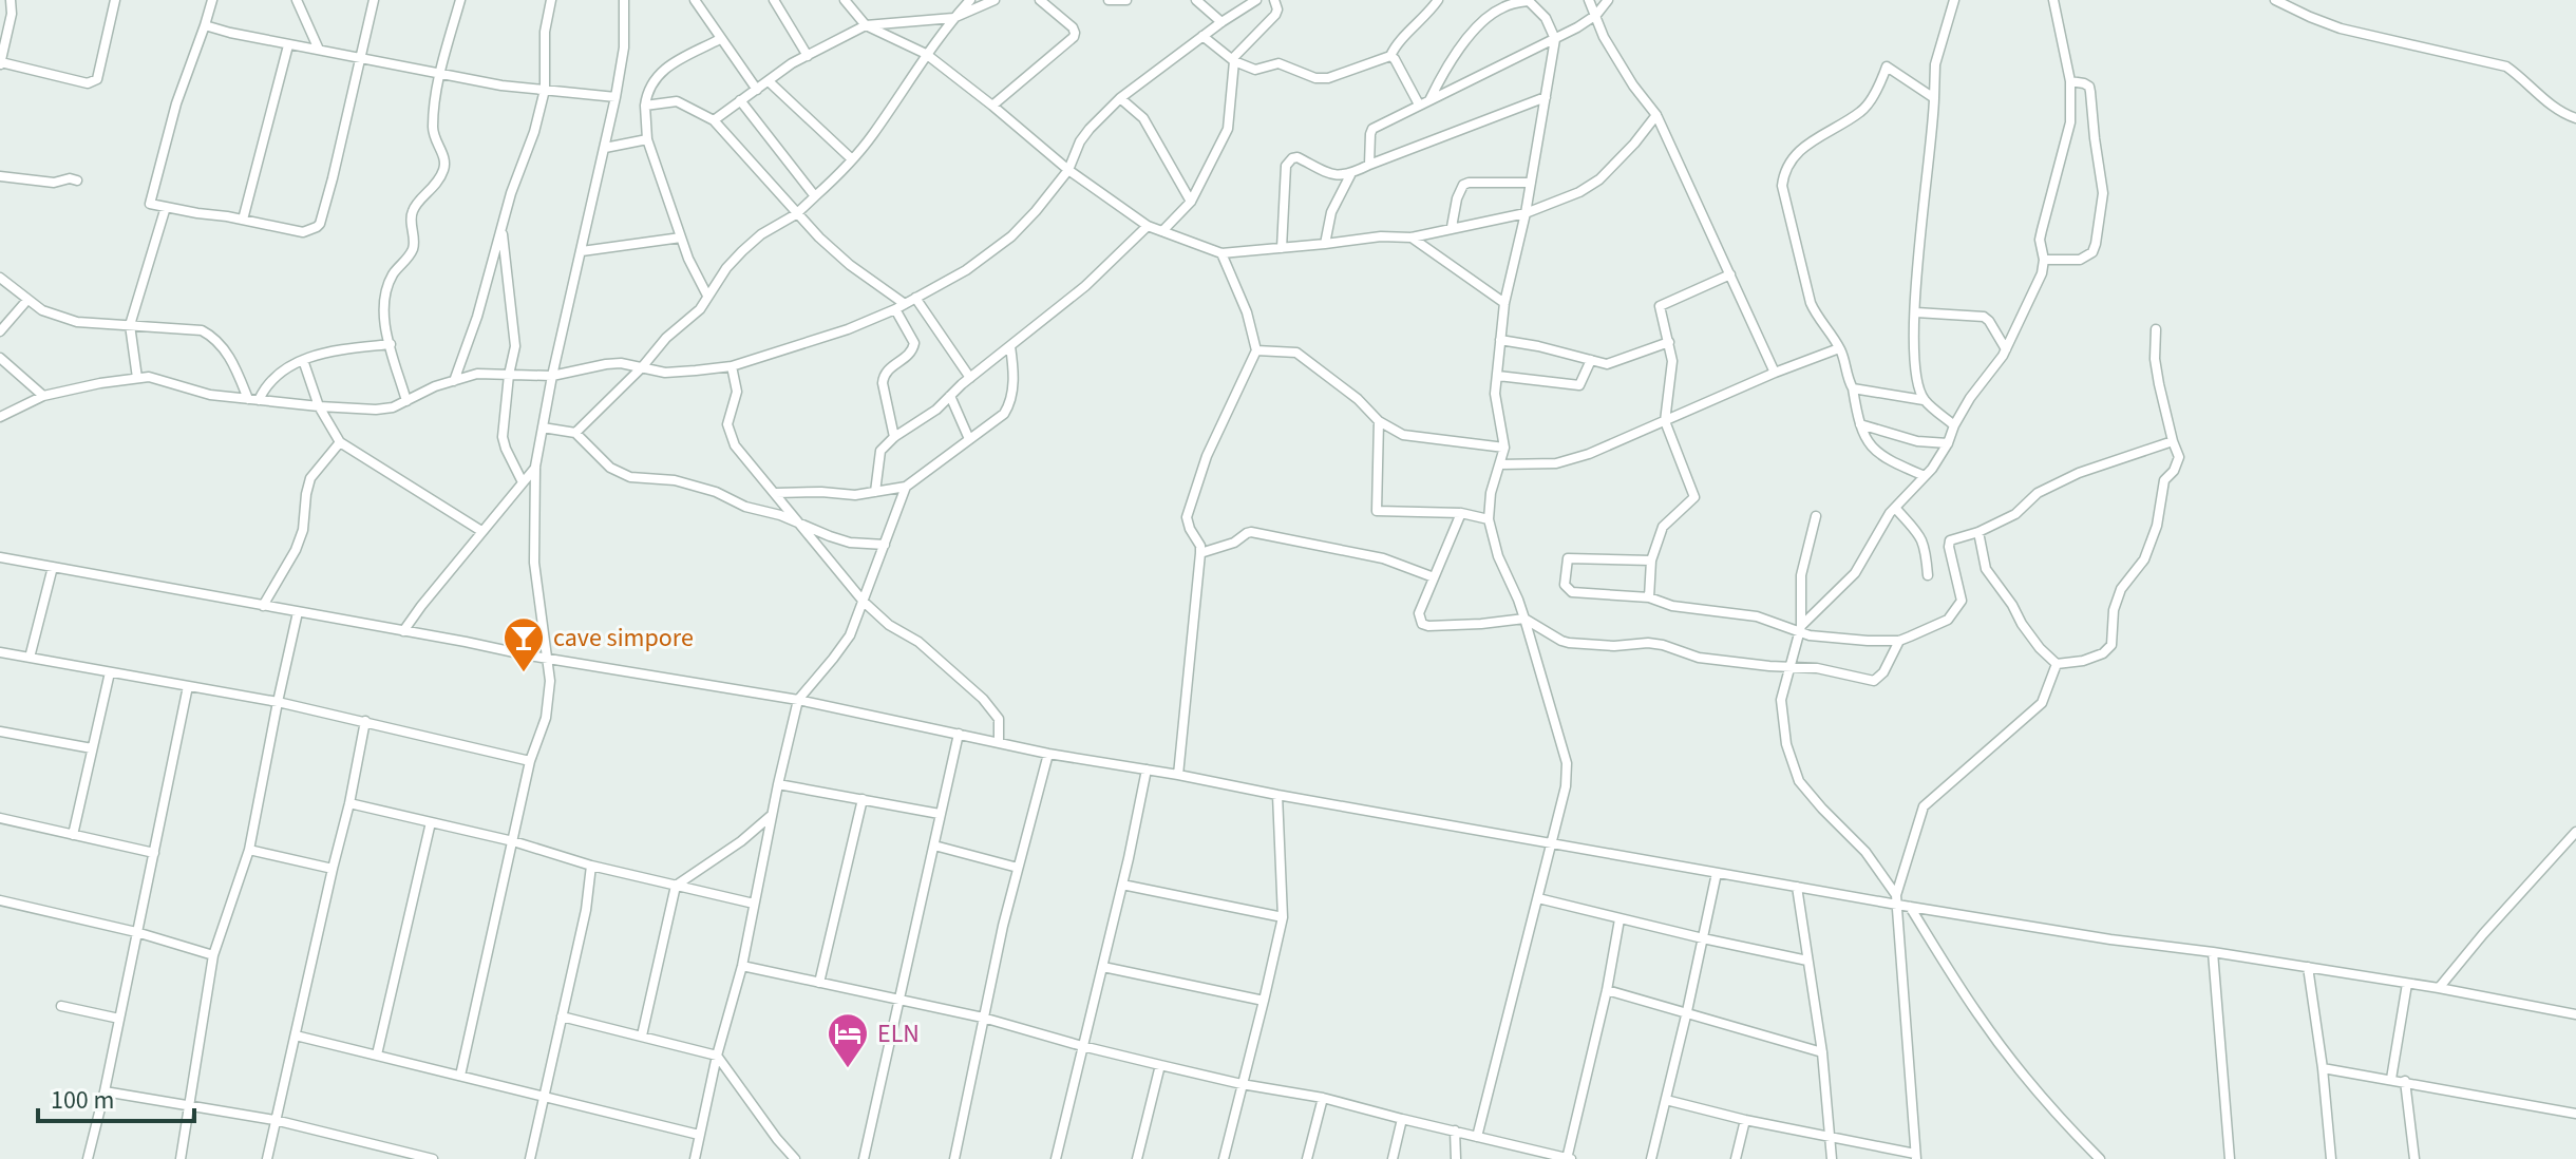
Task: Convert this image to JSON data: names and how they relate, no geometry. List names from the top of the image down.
{
  "places": {
    "bar": ["cave simpore"],
    "hotel": ["ELN"]
  },
  "scale_bar": "100 m"
}
